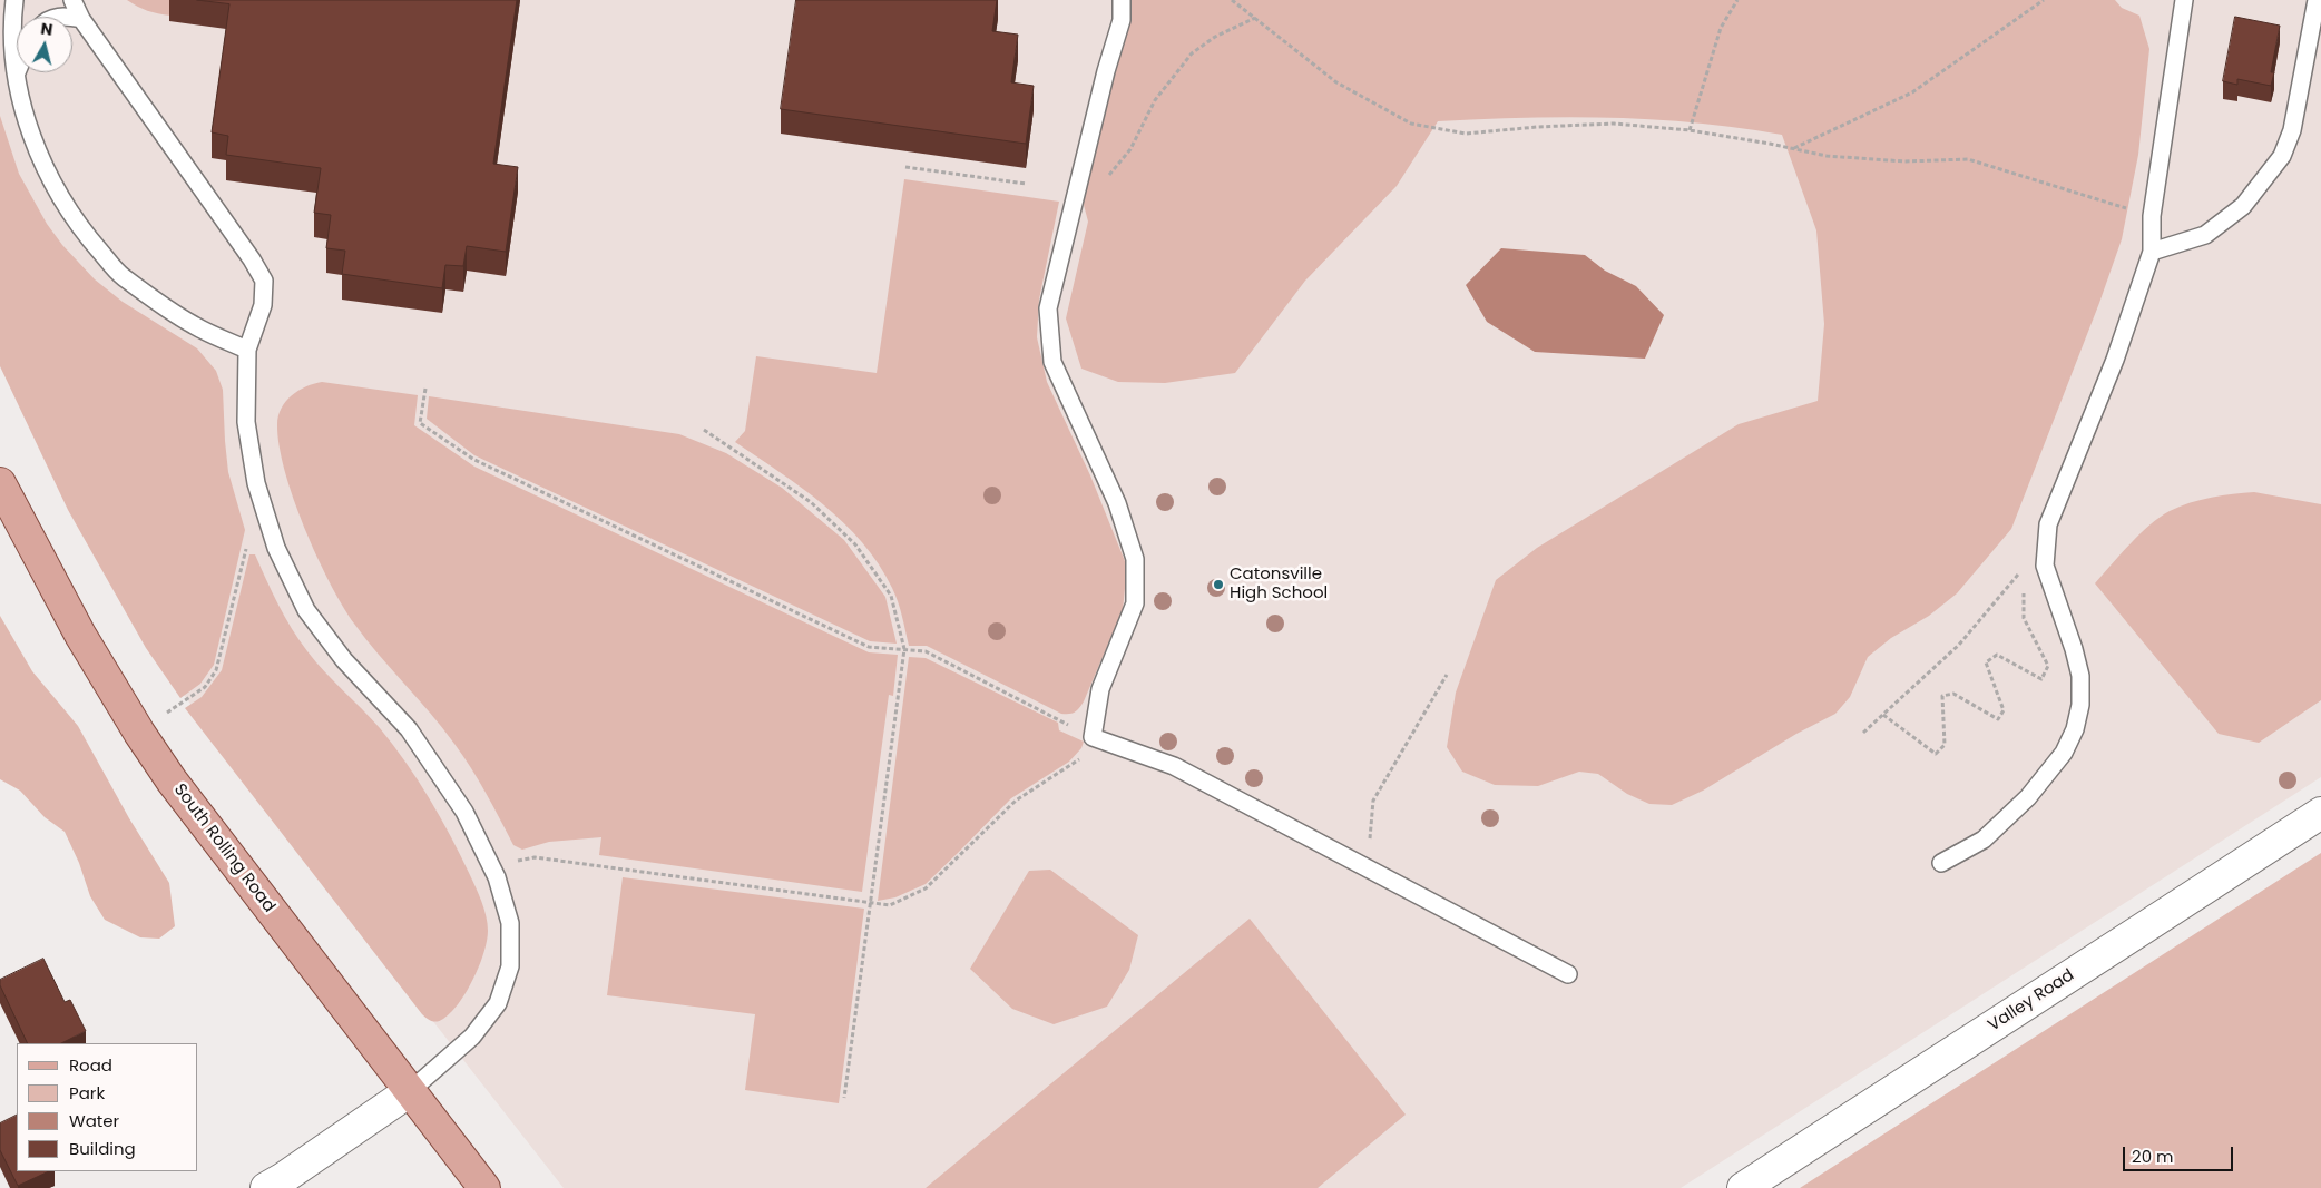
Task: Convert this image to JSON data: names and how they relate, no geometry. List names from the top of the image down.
{
  "streets": {
    "main road": ["South Rolling Road"],
    "street": ["Valley Road"]
  },
  "places": ["Catonsville High School"],
  "legend": [
    "Road",
    "Park",
    "Water",
    "Building"
  ],
  "scale_bar": "20 m",
  "north": "top"
}
